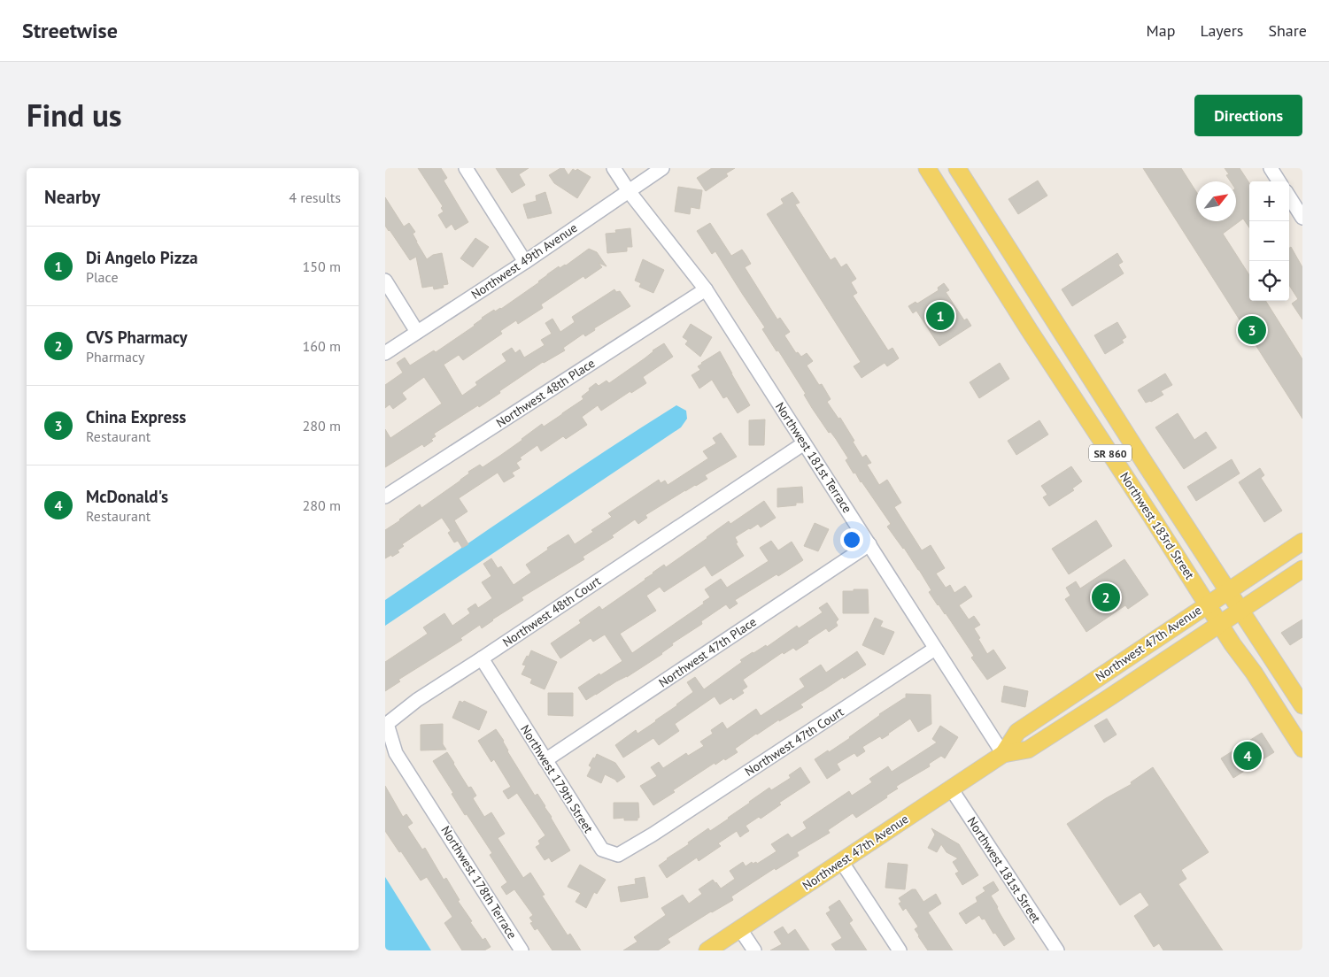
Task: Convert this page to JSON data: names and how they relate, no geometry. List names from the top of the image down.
{
  "streets": {
    "main road": ["SR 860", "Northwest 183rd Street", "Northwest 47th Avenue"],
    "street": [
      "Northwest 49th Avenue",
      "Northwest 48th Place",
      "Northwest 181st Terrace",
      "Northwest 48th Court",
      "Northwest 47th Place",
      "Northwest 47th Court",
      "Northwest 179th Street",
      "Northwest 181st Street",
      "Northwest 178th Terrace"
    ]
  },
  "crossings": [
    ["Northwest 49th Avenue", "Northwest 181st Terrace"],
    ["Northwest 48th Place", "Northwest 181st Terrace"],
    ["Northwest 181st Terrace", "Northwest 48th Court"],
    ["Northwest 181st Terrace", "Northwest 47th Avenue"],
    ["Northwest 181st Terrace", "Northwest 47th Place"],
    ["Northwest 181st Terrace", "Northwest 47th Court"],
    ["Northwest 183rd Street", "Northwest 47th Avenue"],
    ["Northwest 48th Court", "Northwest 179th Street"],
    ["Northwest 48th Court", "Northwest 178th Terrace"],
    ["Northwest 47th Avenue", "Northwest 181st Street"],
    ["Northwest 47th Place", "Northwest 179th Street"],
    ["Northwest 47th Court", "Northwest 179th Street"]
  ],
  "north": "top right",
  "page": {
    "header": "Streetwise",
    "nav": ["Map", "Layers", "Share"],
    "title": "Find us",
    "buttons": "Directions",
    "heading": ["Nearby", "4 results"],
    "map_buttons": ["+", "−"],
    "list": [
      {
        "mark": "1",
        "name": "Di Angelo Pizza",
        "note": "Place",
        "value": "150 m"
      },
      {
        "mark": "2",
        "name": "CVS Pharmacy",
        "note": "Pharmacy",
        "value": "160 m"
      },
      {
        "mark": "3",
        "name": "China Express",
        "note": "Restaurant",
        "value": "280 m"
      },
      {
        "mark": "4",
        "name": "McDonald's",
        "note": "Restaurant",
        "value": "280 m"
      }
    ],
    "pins": [
      "1",
      "3",
      "2",
      "4"
    ]
  }
}
